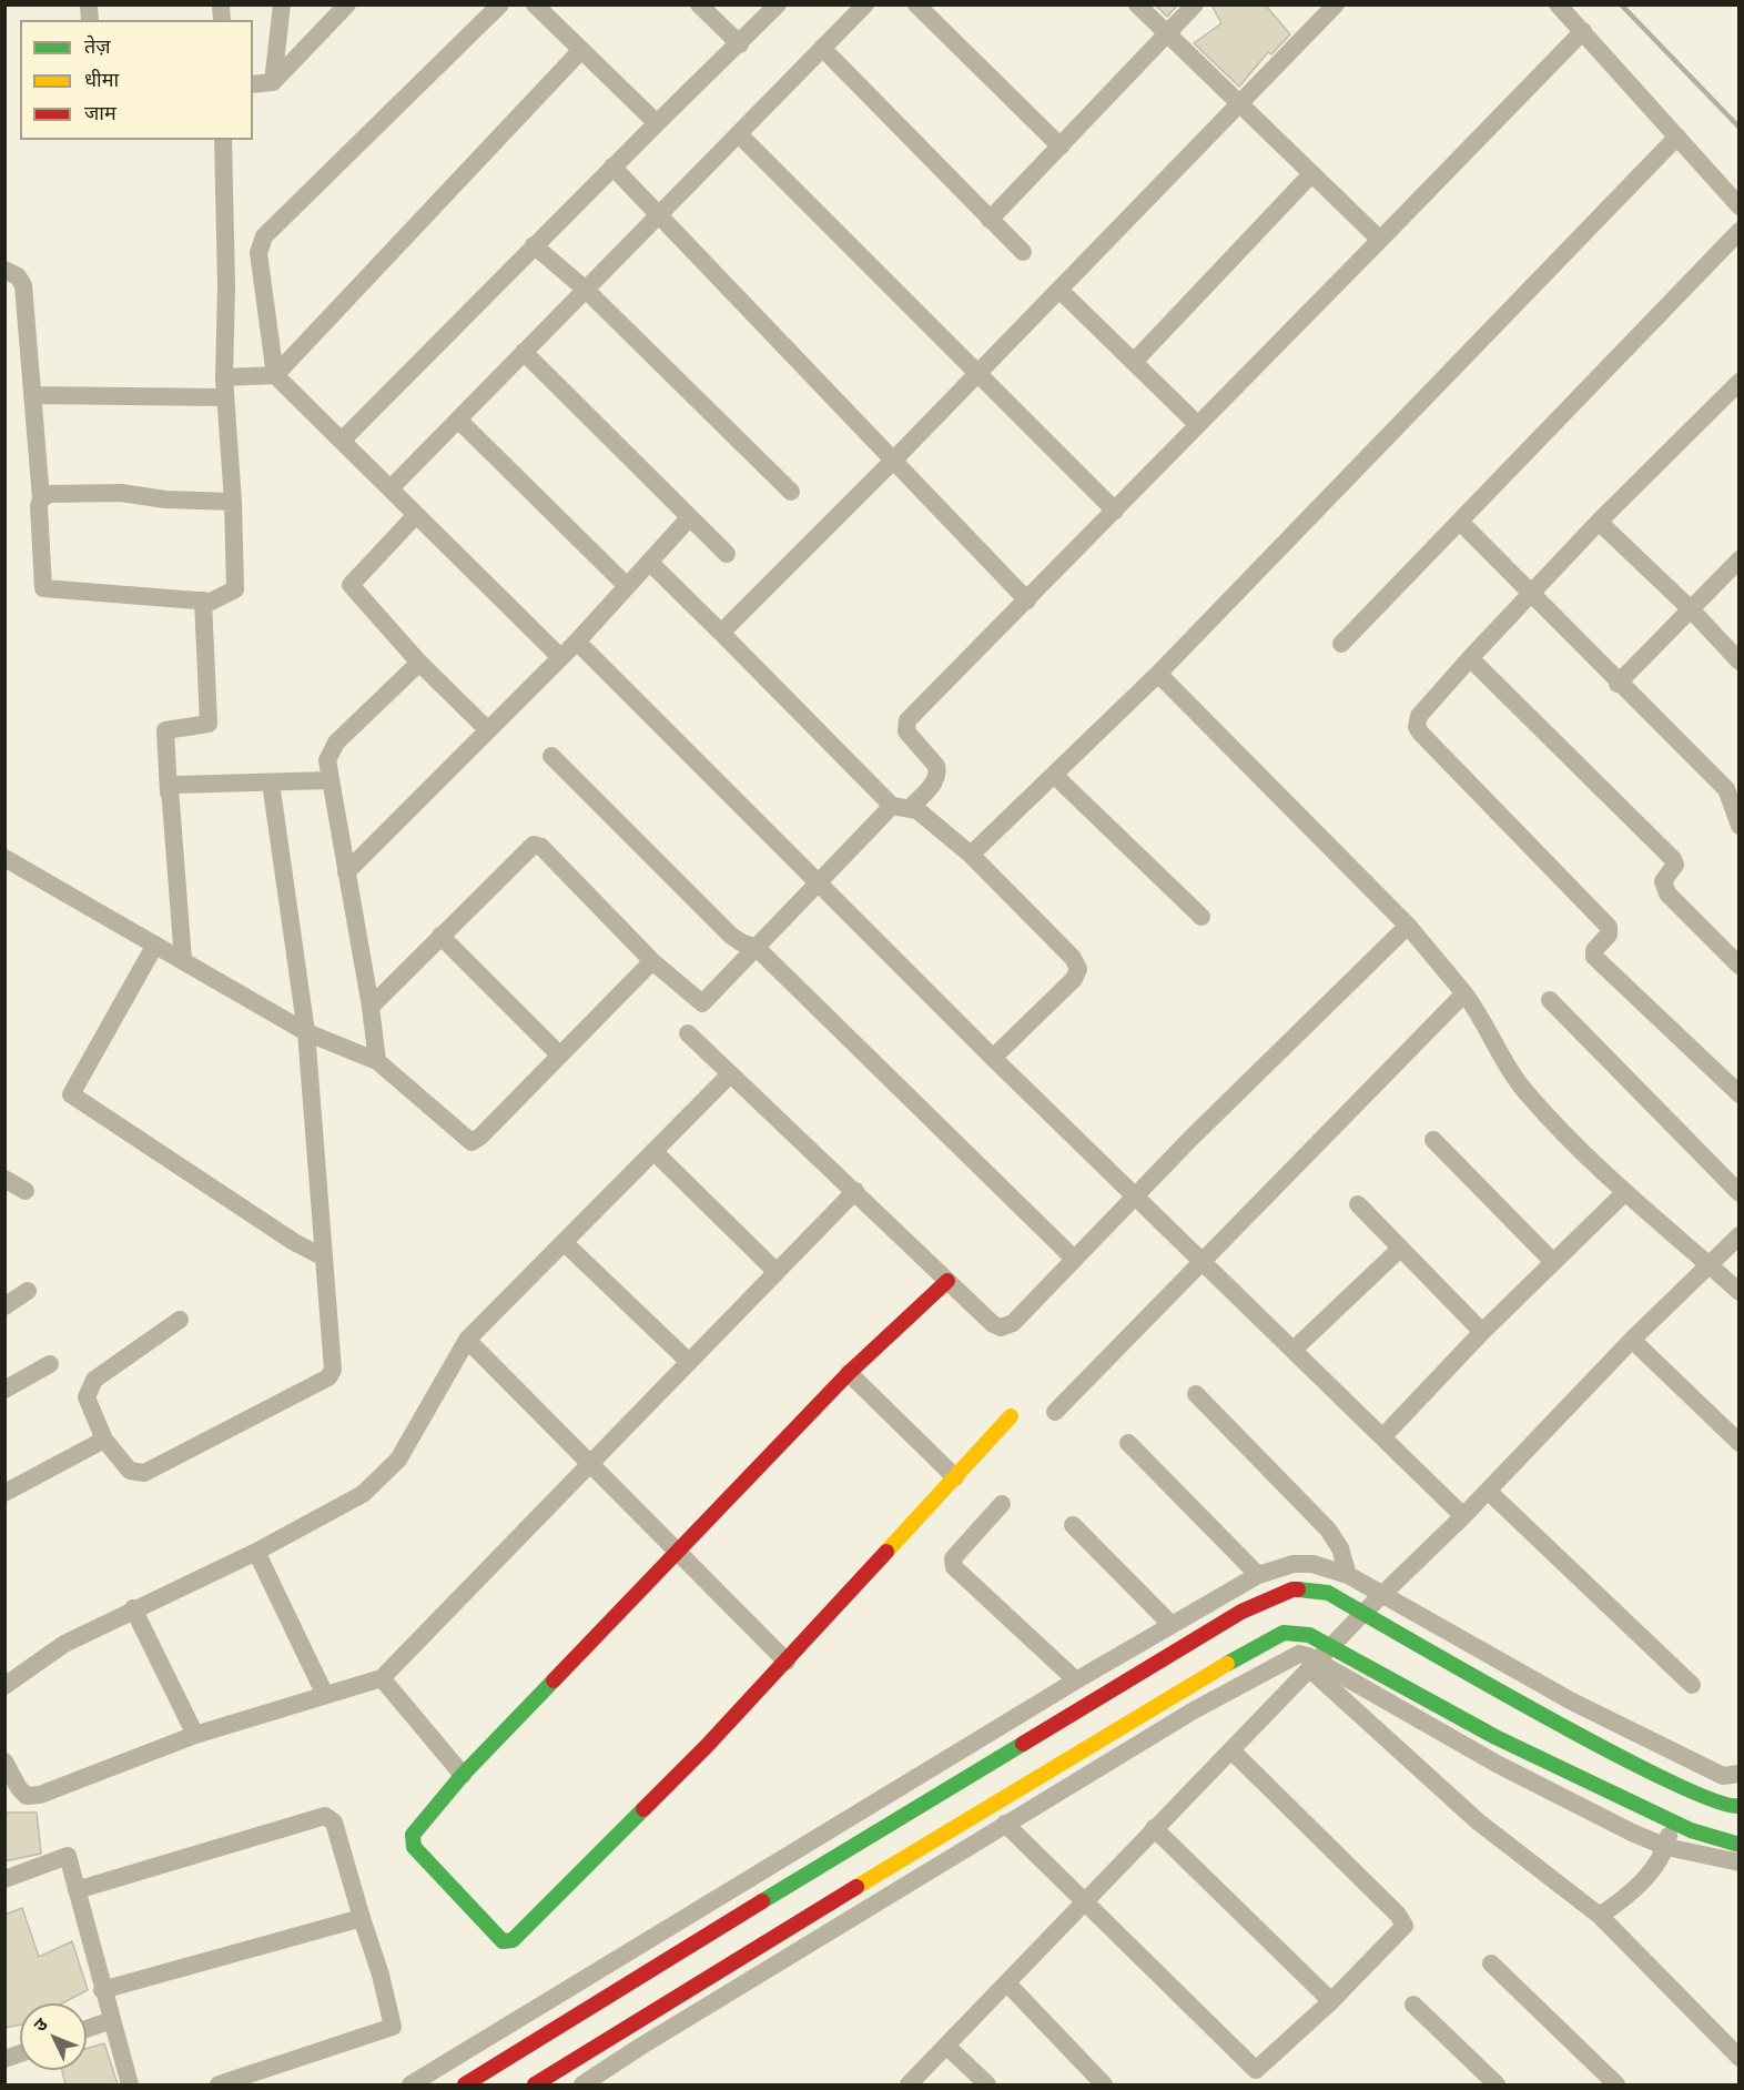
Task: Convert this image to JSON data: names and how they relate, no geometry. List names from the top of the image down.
{
  "legend": ["तेज़", "धीमा", "जाम"],
  "north": "top left"
}
